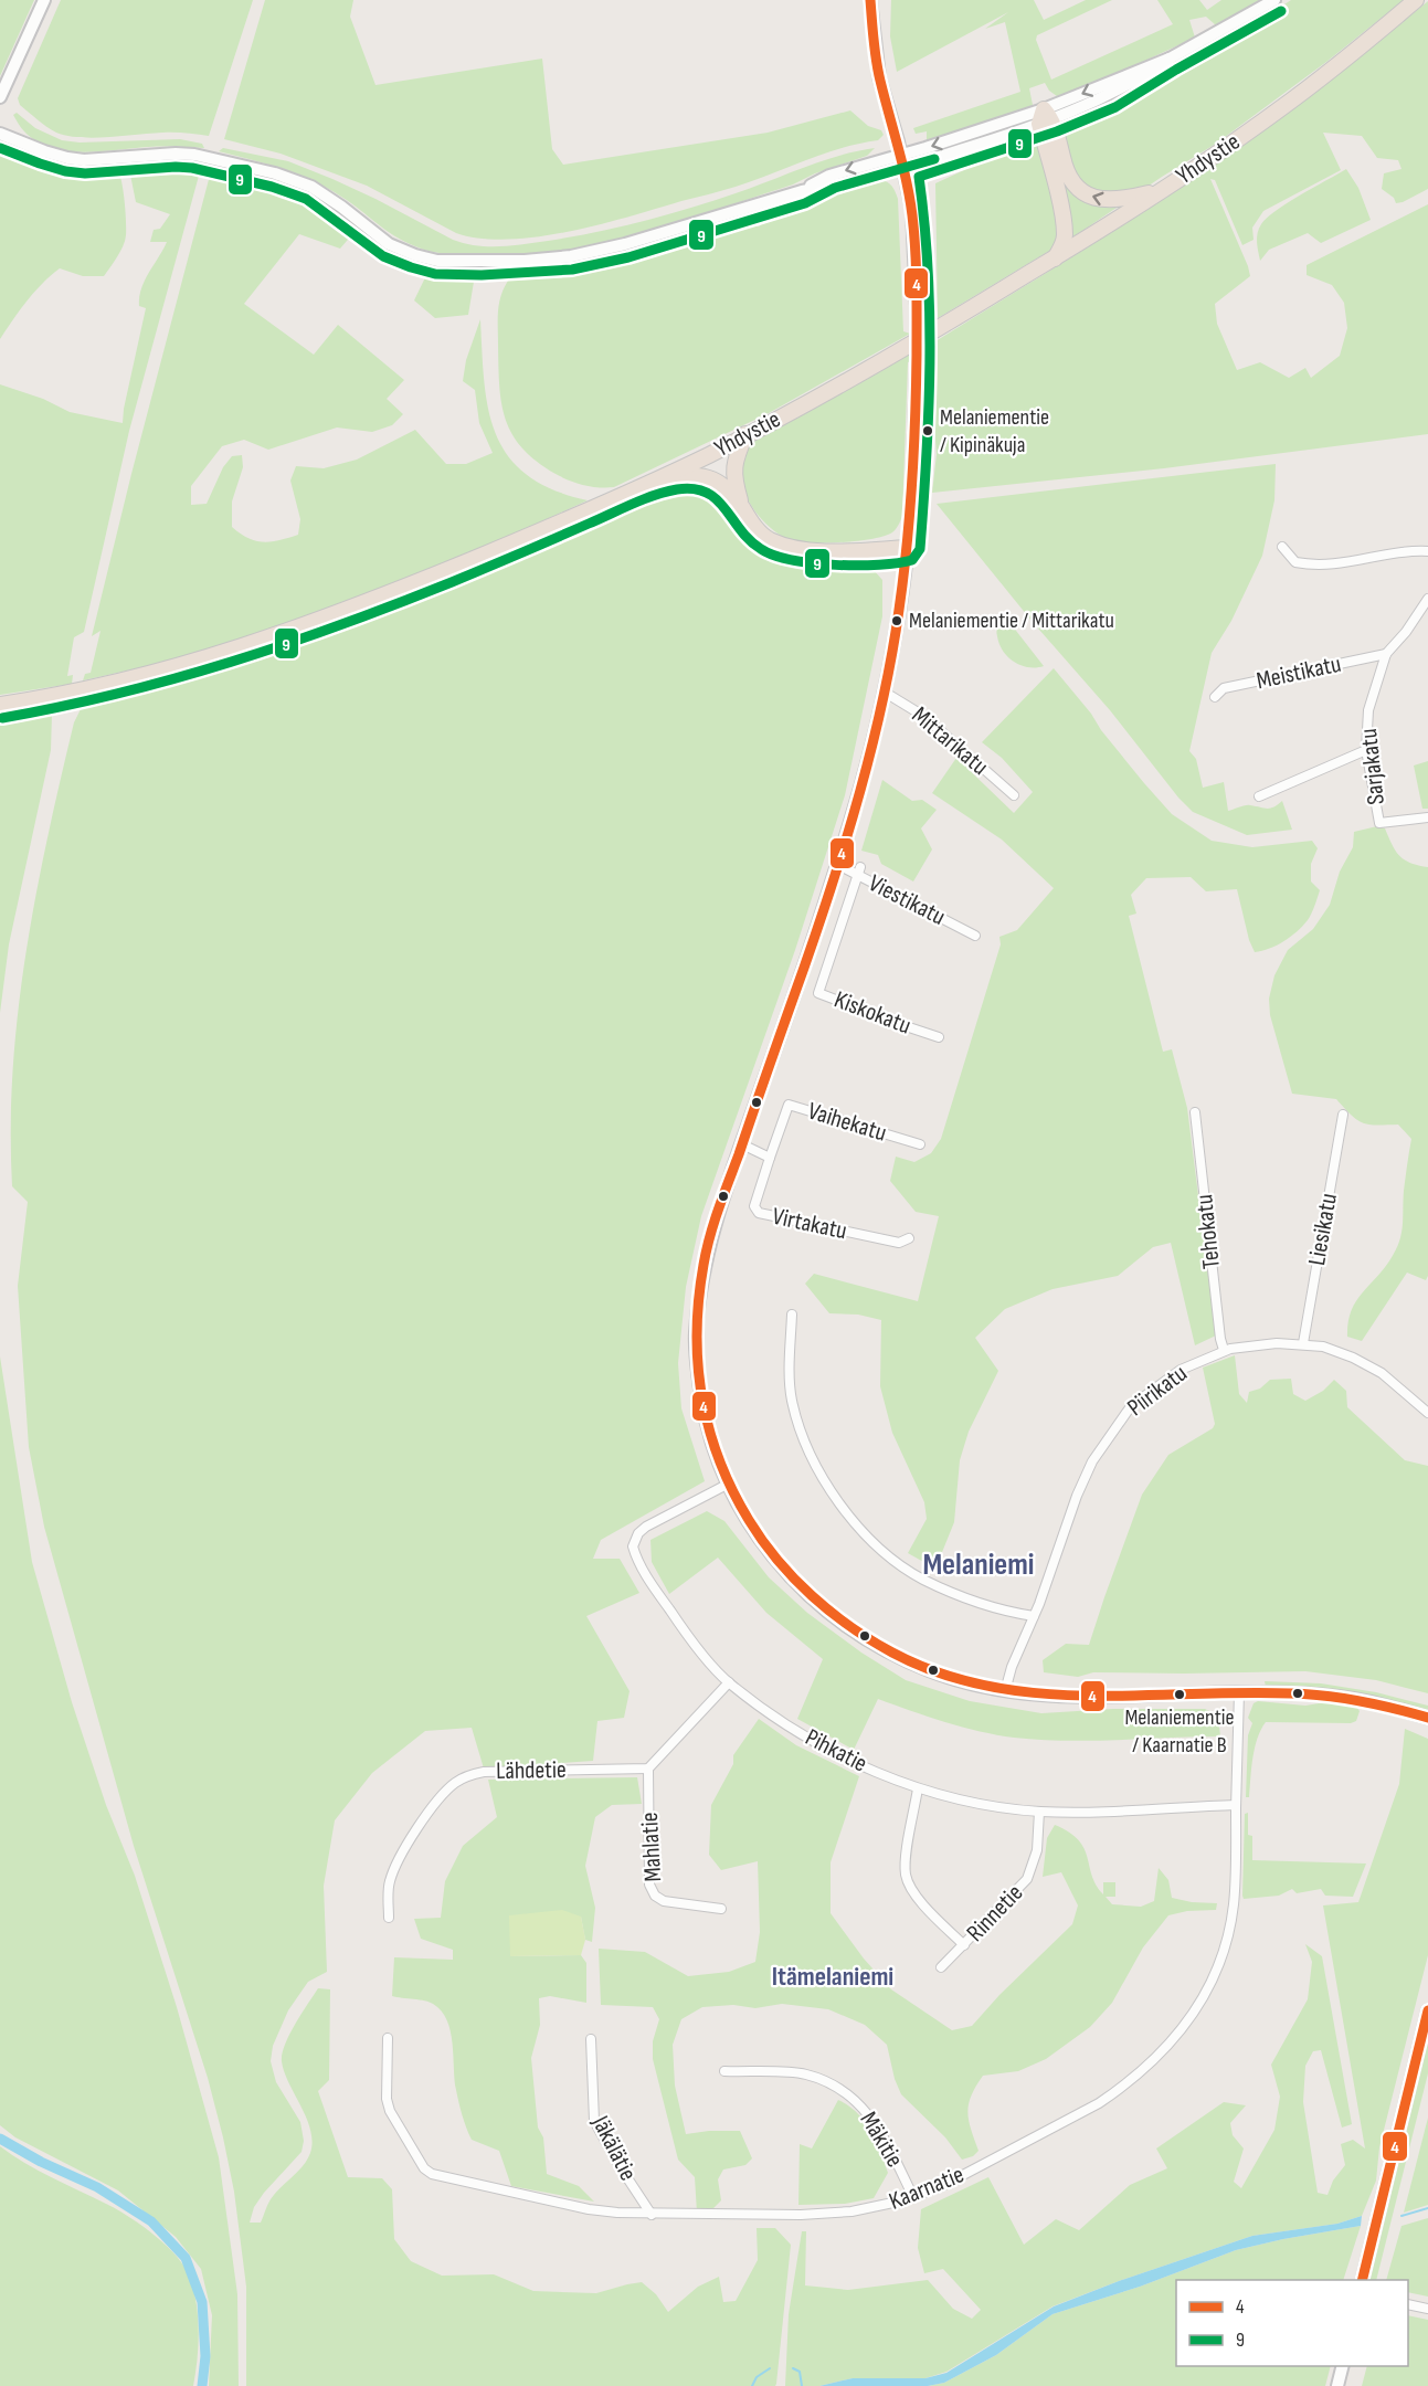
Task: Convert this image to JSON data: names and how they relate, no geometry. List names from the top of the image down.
{
  "streets": {
    "highway": ["Yhdystie"],
    "street": [
      "Meistikatu",
      "Mittarikatu",
      "Sarjakatu",
      "Viestikatu",
      "Kiskokatu",
      "Vaihekatu",
      "Virtakatu",
      "Liesikatu",
      "Tehokatu",
      "Piirikatu",
      "Pihkatie",
      "Lähdetie",
      "Mahlatie",
      "Rinnetie",
      "Mäkitie",
      "Jäkälätie",
      "Kaarnatie"
    ]
  },
  "crossings": [
    ["Meistikatu", "Sarjakatu"],
    ["Viestikatu", "Kiskokatu"],
    ["Vaihekatu", "Virtakatu"],
    ["Liesikatu", "Piirikatu"],
    ["Tehokatu", "Piirikatu"],
    ["Pihkatie", "Rinnetie"],
    ["Pihkatie", "Kaarnatie"],
    ["Lähdetie", "Mahlatie"],
    ["Mäkitie", "Kaarnatie"],
    ["Jäkälätie", "Kaarnatie"]
  ],
  "districts": ["Melaniemi", "Itämelaniemi"],
  "places": ["Melaniementie / Kipinäkuja", "Melaniementie / Mittarikatu", "Melaniementie / Kaarnatie B"],
  "lines": ["transit line 4", "transit line 9"],
  "legend": ["4", "9"]
}
